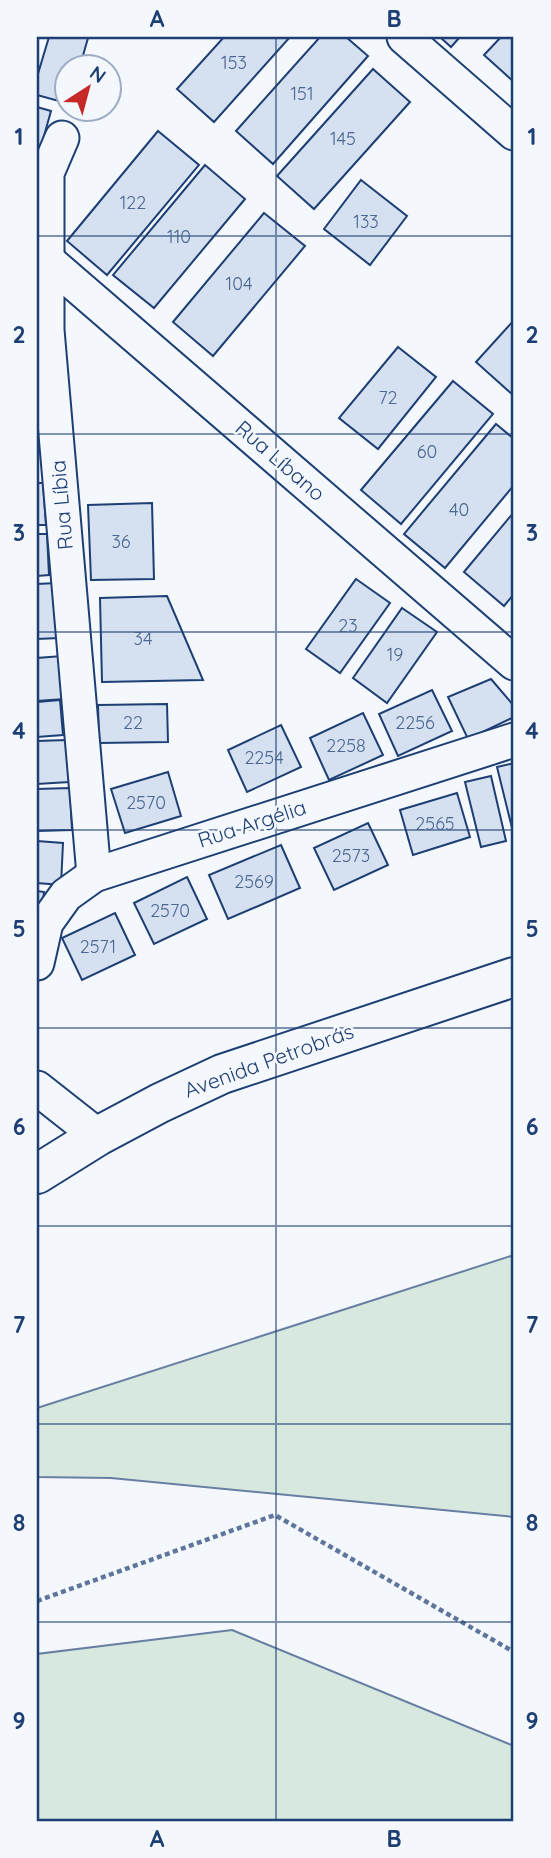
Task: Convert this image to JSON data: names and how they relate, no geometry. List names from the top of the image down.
{
  "streets": {
    "main road": ["Avenida Petrobrás"],
    "street": ["Rua Líbano", "Rua Líbia", "Rua Argélia"]
  },
  "crossings": [
    ["Rua Líbano", "Rua Líbia"],
    ["Rua Líbia", "Rua Argélia"]
  ],
  "house_numbers": [
    "153",
    "151",
    "145",
    "122",
    "133",
    "110",
    "104",
    "72",
    "60",
    "40",
    "36",
    "23",
    "34",
    "19",
    "22",
    "2256",
    "2258",
    "2254",
    "2570",
    "2565",
    "2573",
    "2569",
    "2570",
    "2571"
  ],
  "north": "top right",
  "grid": {
    "columns": ["A", "B"],
    "rows": [
      "1",
      "2",
      "3",
      "4",
      "5",
      "6",
      "7",
      "8",
      "9"
    ]
  }
}
